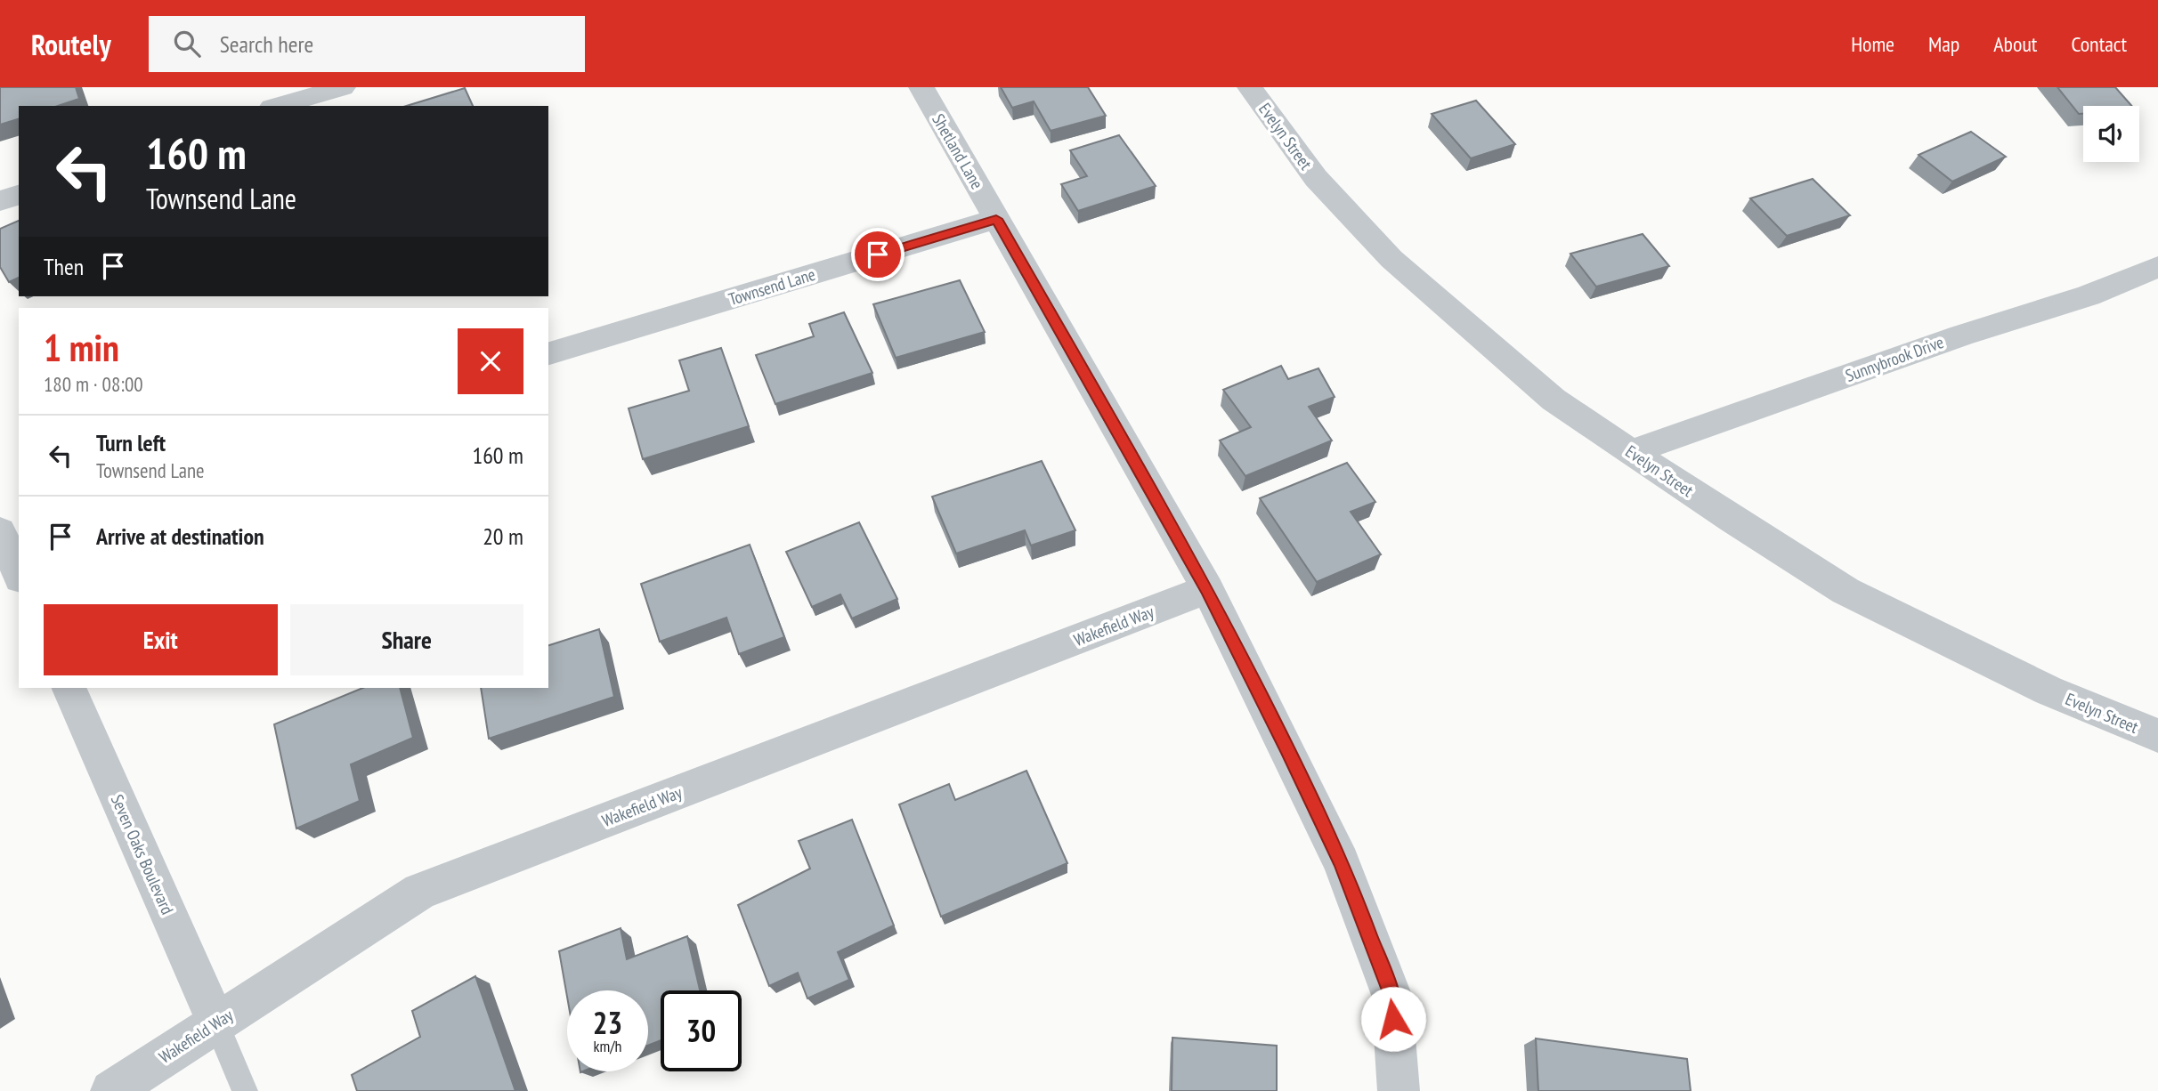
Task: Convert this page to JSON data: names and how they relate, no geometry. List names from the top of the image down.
{
  "streets": {
    "street": [
      "Evelyn Street",
      "Shetland Lane",
      "Townsend Lane",
      "Sunnybrook Drive",
      "Wakefield Way",
      "Seven Oaks Boulevard"
    ]
  },
  "crossings": [
    ["Evelyn Street", "Sunnybrook Drive"],
    ["Shetland Lane", "Townsend Lane"],
    ["Shetland Lane", "Wakefield Way"],
    ["Wakefield Way", "Seven Oaks Boulevard"]
  ],
  "page": {
    "header": "Routely",
    "search": "Search here",
    "nav": [
      "Home",
      "Map",
      "About",
      "Contact"
    ],
    "turn": ["160 m", "Townsend Lane"],
    "then": "Then",
    "heading": ["1 min", "180 m · 08:00"],
    "list": [
      {
        "name": "Turn left",
        "note": "Townsend Lane",
        "value": "160 m"
      },
      {
        "name": "Arrive at destination",
        "value": "20 m"
      }
    ],
    "buttons": ["Exit", "Share"],
    "speed": "23 km/h",
    "limit": "30"
  }
}
